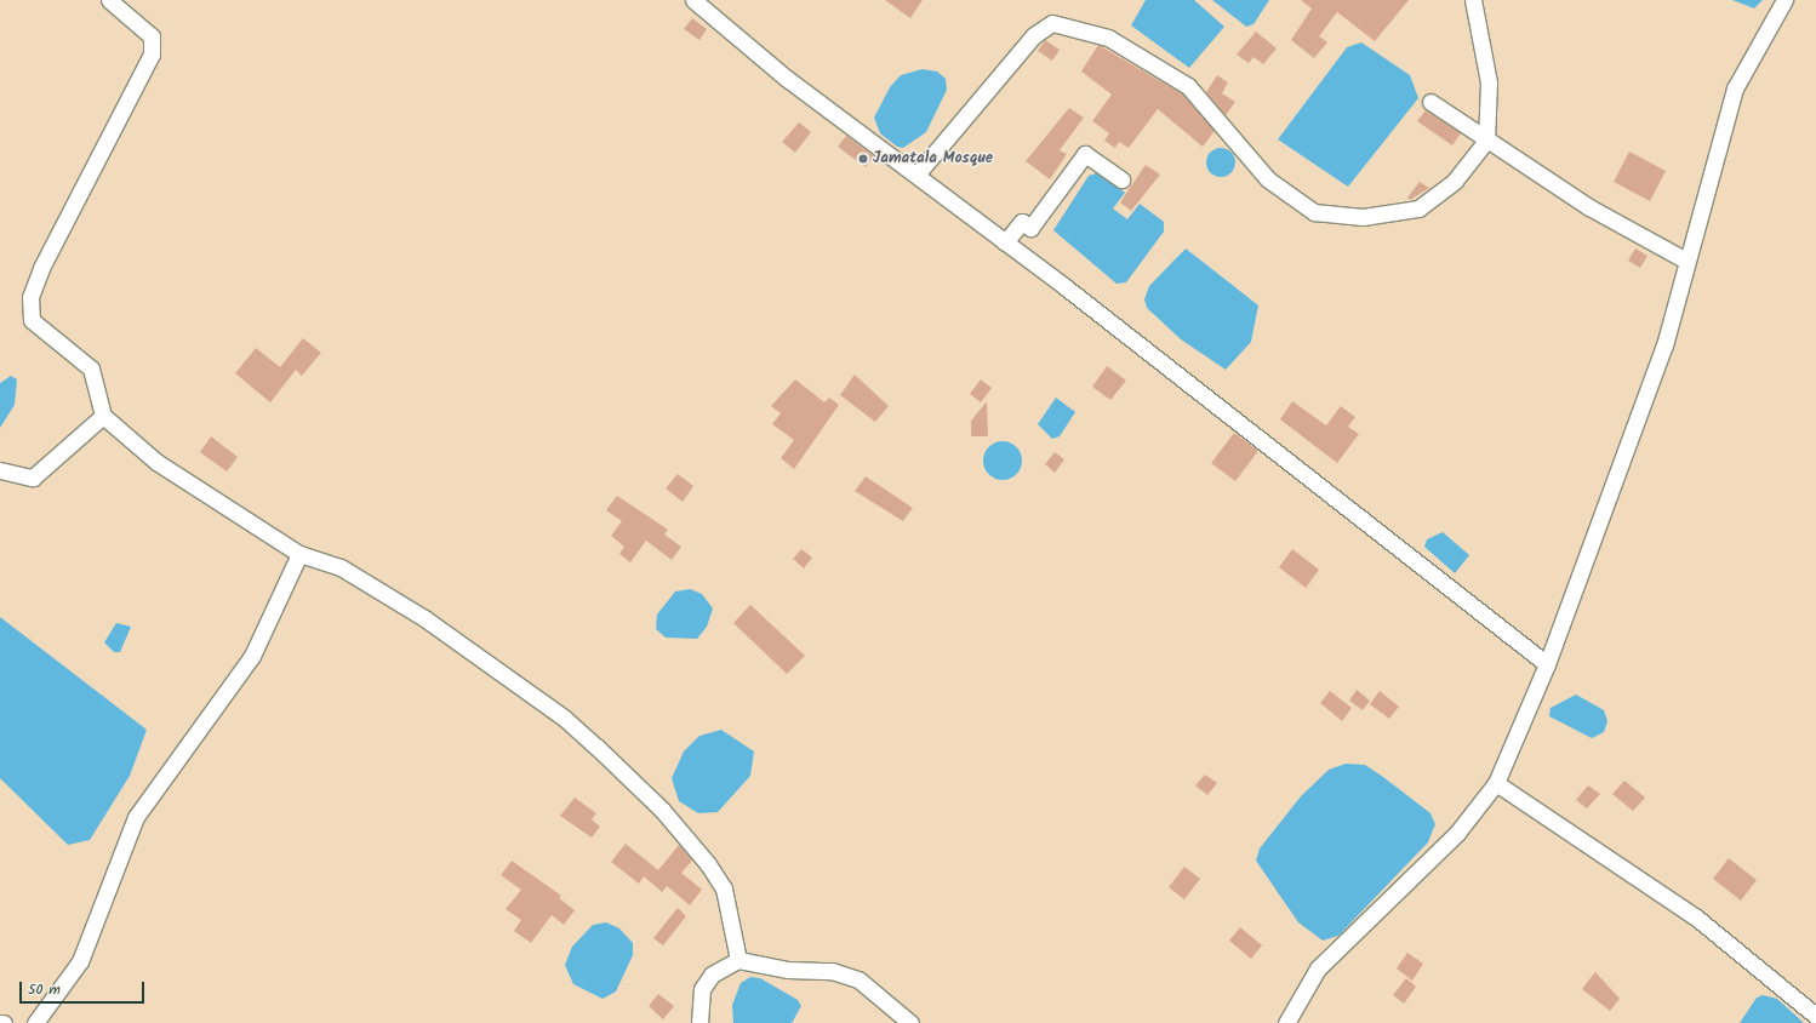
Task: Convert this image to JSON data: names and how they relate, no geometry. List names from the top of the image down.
{
  "places": ["Jamatala Mosque"],
  "scale_bar": "50 m"
}
